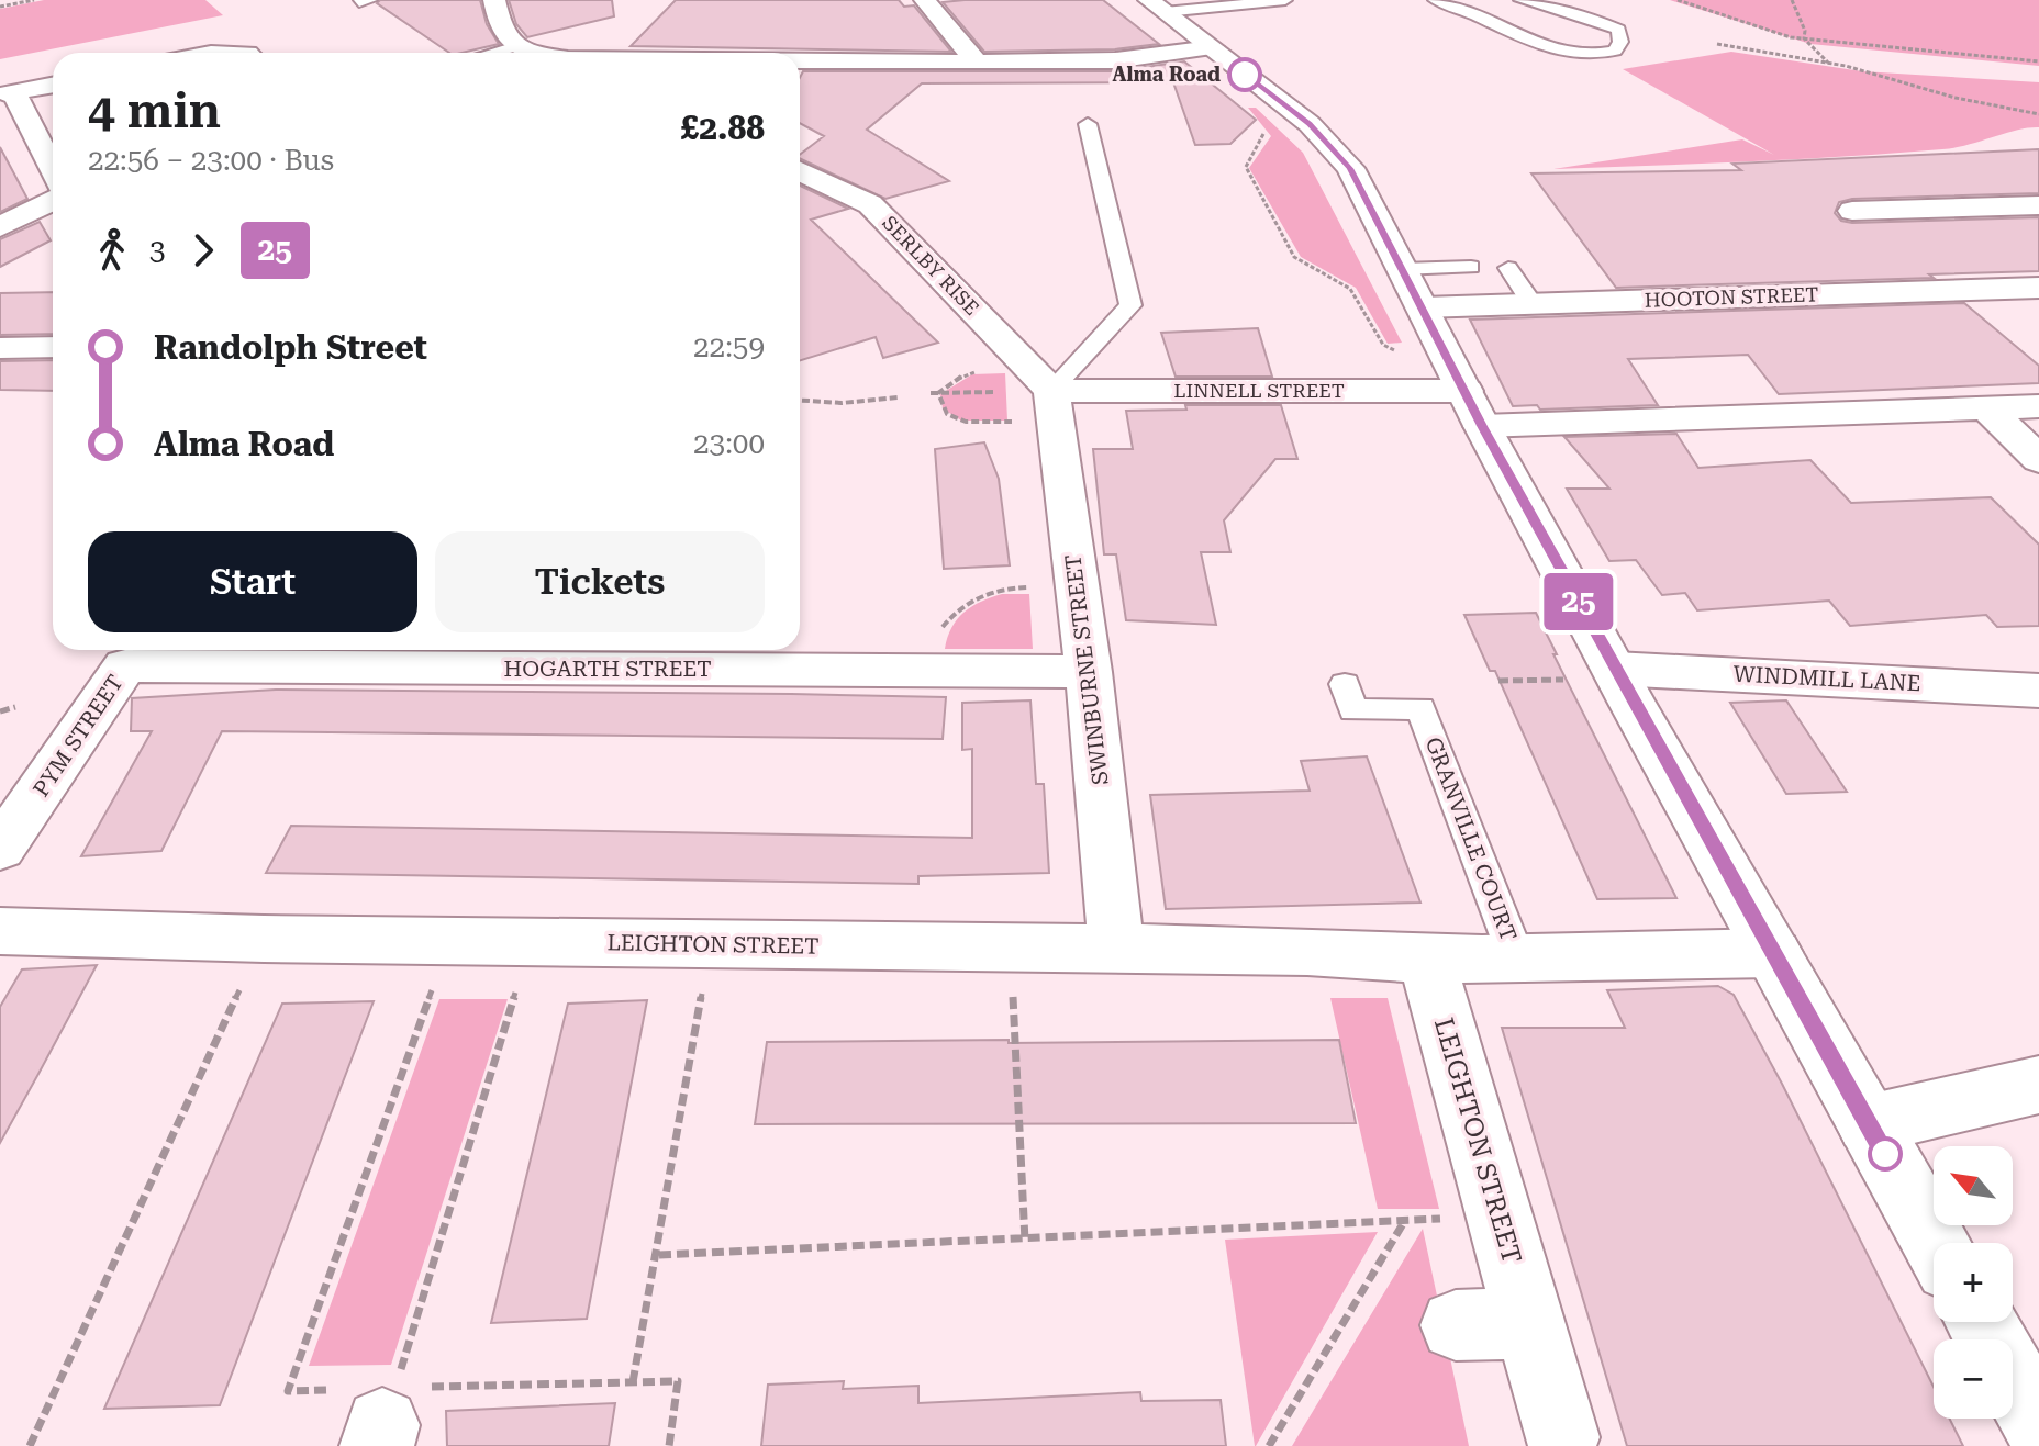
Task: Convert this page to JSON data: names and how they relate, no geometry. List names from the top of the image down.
{
  "streets": {
    "street": [
      "SERLBY RISE",
      "HOOTON STREET",
      "LINNELL STREET",
      "HOGARTH STREET",
      "SWINBURNE STREET",
      "WINDMILL LANE",
      "PYM STREET",
      "LEIGHTON STREET"
    ],
    "lane": ["GRANVILLE COURT"]
  },
  "crossings": [
    ["SERLBY RISE", "LINNELL STREET"],
    ["SERLBY RISE", "SWINBURNE STREET"],
    ["LINNELL STREET", "SWINBURNE STREET"],
    ["HOGARTH STREET", "SWINBURNE STREET"],
    ["HOGARTH STREET", "PYM STREET"],
    ["SWINBURNE STREET", "LEIGHTON STREET"],
    ["GRANVILLE COURT", "LEIGHTON STREET"]
  ],
  "places": ["Alma Road"],
  "lines": ["bus line 25"],
  "north": "top left",
  "page": {
    "on_map": "25",
    "heading": ["4 min", "22:56 – 23:00 · Bus", "£2.88"],
    "legs": ["3", "25"],
    "list": [
      {
        "name": "Randolph Street",
        "value": "22:59"
      },
      {
        "name": "Alma Road",
        "value": "23:00"
      }
    ],
    "buttons": ["Start", "Tickets"],
    "map_buttons": ["+", "−"]
  }
}
